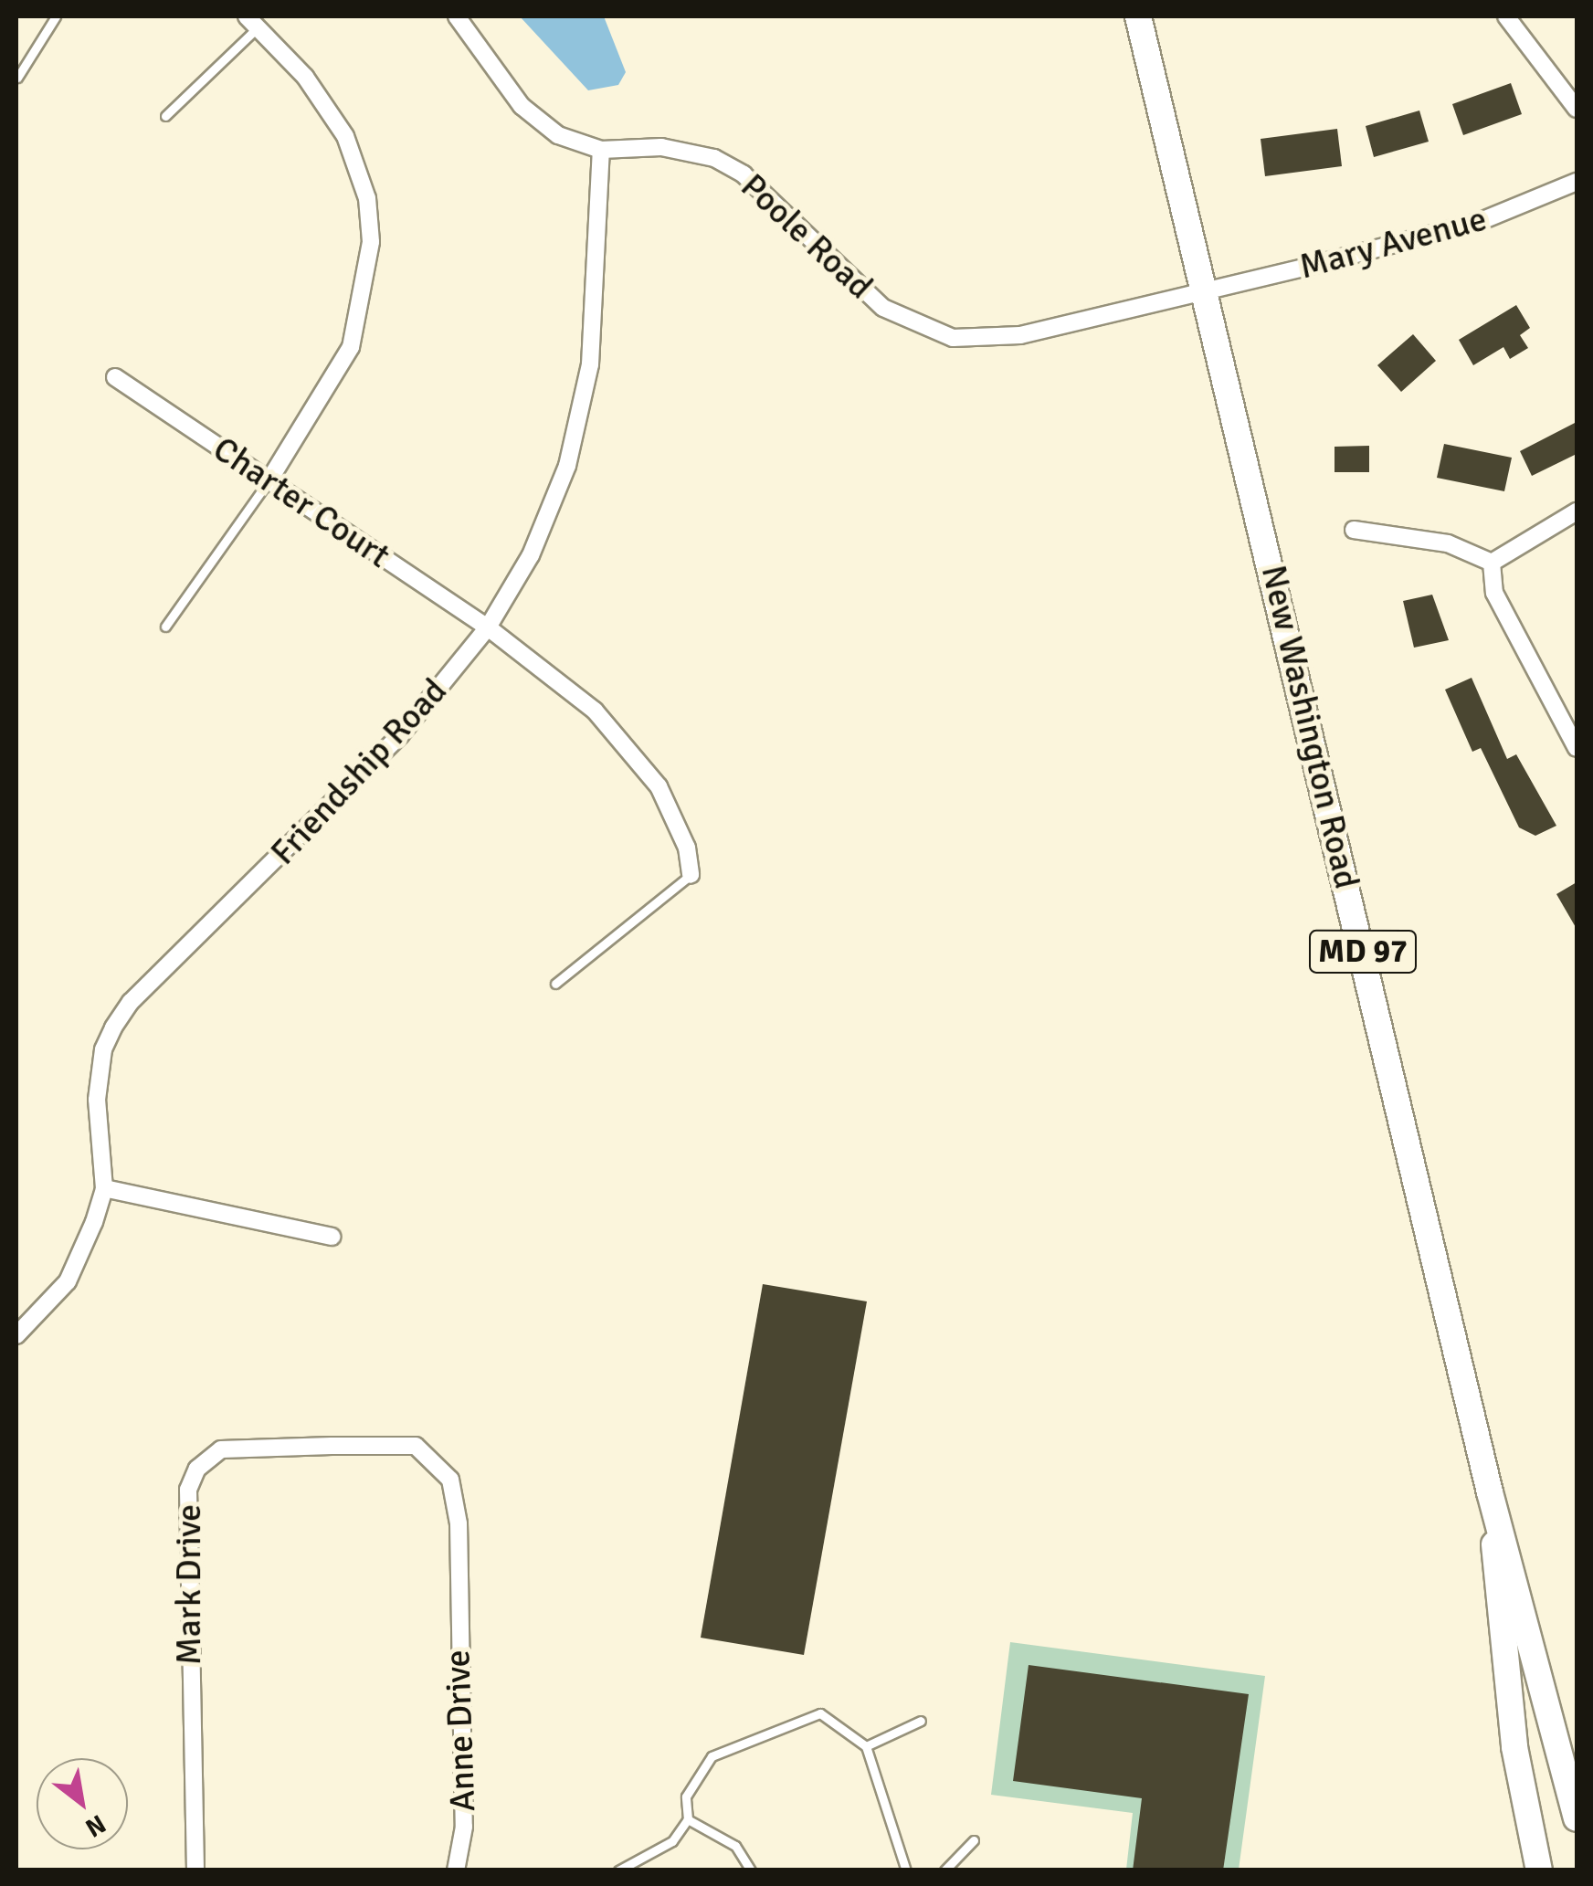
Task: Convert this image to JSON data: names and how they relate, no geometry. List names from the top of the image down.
{
  "streets": {
    "main road": ["New Washington Road", "MD 97"],
    "street": [
      "Poole Road",
      "Mary Avenue",
      "Charter Court",
      "Friendship Road",
      "Mark Drive",
      "Anne Drive"
    ]
  },
  "crossings": [
    ["Poole Road", "Mary Avenue"],
    ["Poole Road", "New Washington Road"],
    ["Poole Road", "Friendship Road"],
    ["Mary Avenue", "New Washington Road"],
    ["Charter Court", "Friendship Road"],
    ["Mark Drive", "Anne Drive"]
  ],
  "north": "bottom right"
}
